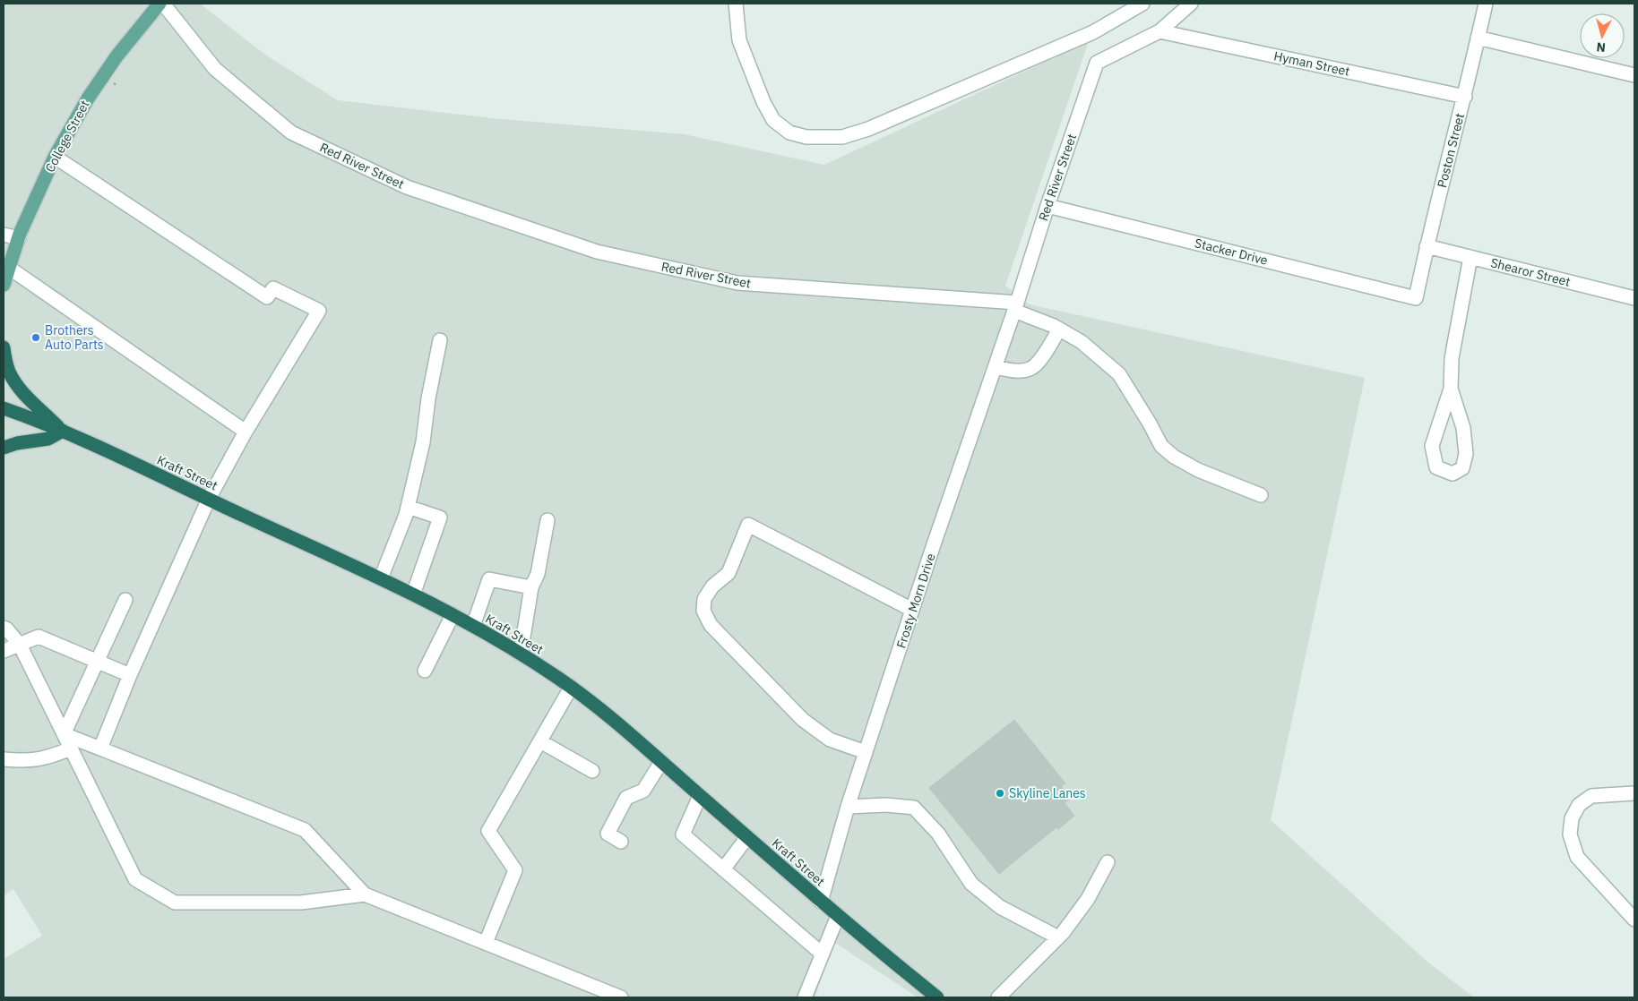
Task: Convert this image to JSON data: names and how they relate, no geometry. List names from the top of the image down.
{
  "streets": {
    "highway": ["Kraft Street"],
    "main road": ["College Street"],
    "street": [
      "Hyman Street",
      "Poston Street",
      "Red River Street",
      "Stacker Drive",
      "Shearor Street",
      "Frosty Morn Drive"
    ]
  },
  "crossings": [
    ["Hyman Street", "Poston Street"],
    ["Hyman Street", "Red River Street"],
    ["Poston Street", "Stacker Drive"],
    ["Poston Street", "Shearor Street"],
    ["Red River Street", "Stacker Drive"],
    ["Red River Street", "Frosty Morn Drive"],
    ["Kraft Street", "Frosty Morn Drive"]
  ],
  "places": ["Brothers Auto Parts", "Skyline Lanes"],
  "north": "bottom"
}
